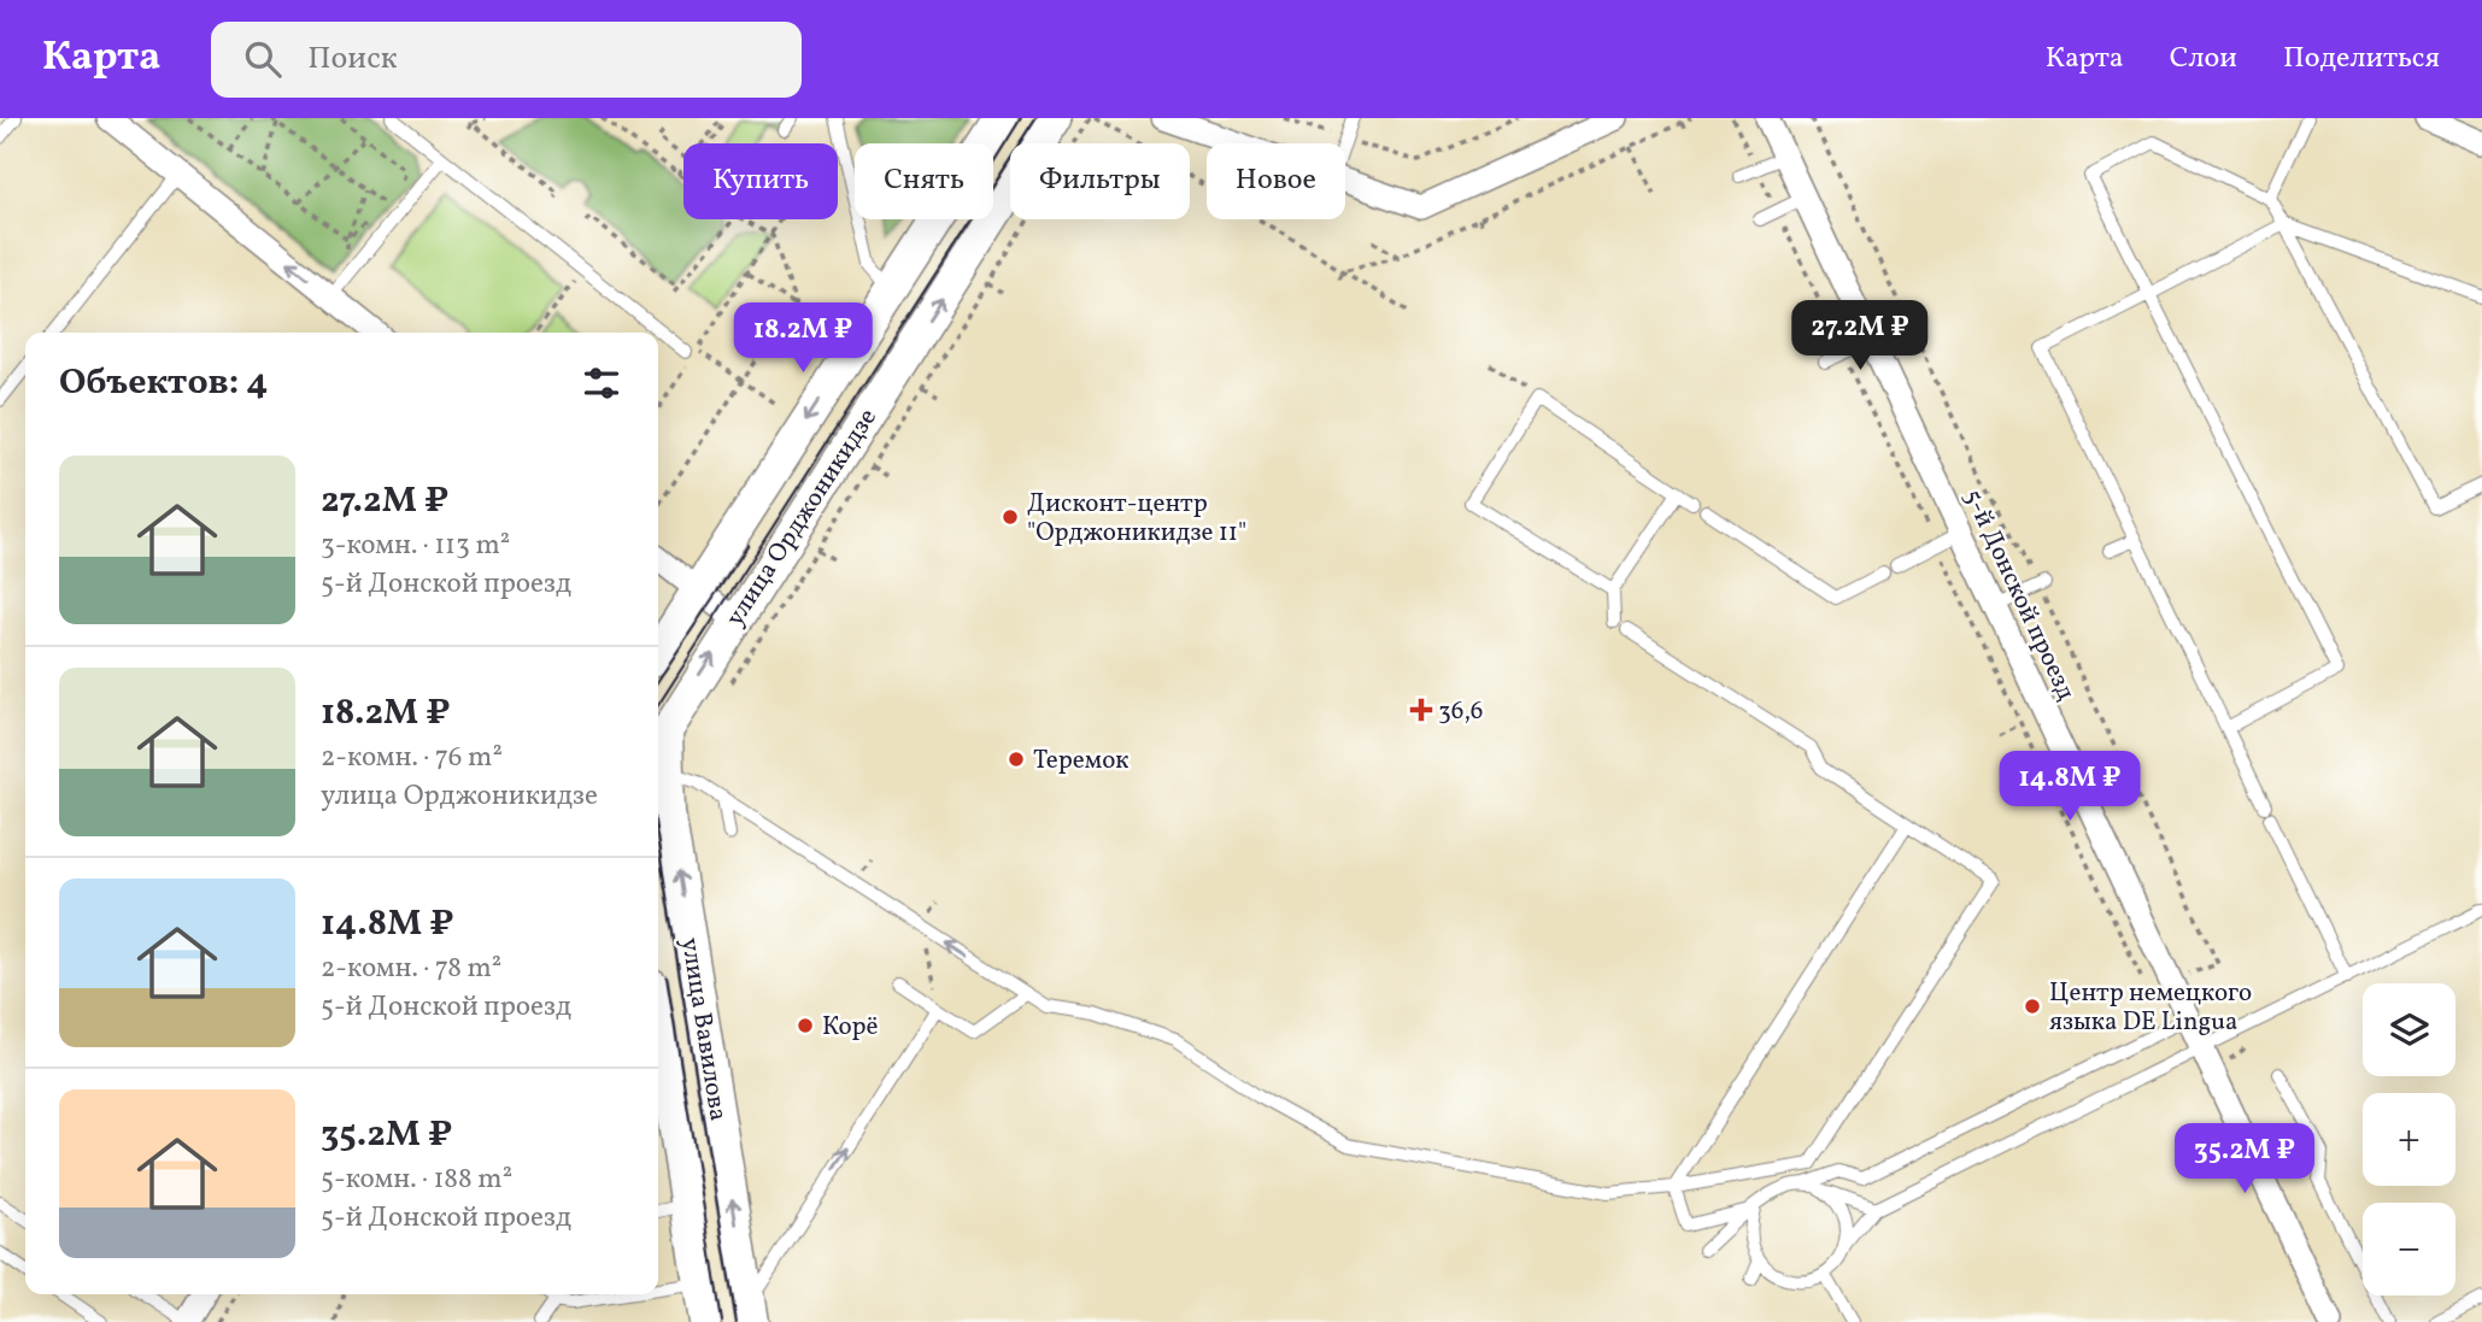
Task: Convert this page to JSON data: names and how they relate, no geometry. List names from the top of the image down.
{
  "streets": {
    "main road": ["улица Орджоникидзе", "улица Вавилова"],
    "street": ["5-й Донской проезд"]
  },
  "crossings": [
    ["улица Орджоникидзе", "улица Вавилова"]
  ],
  "places": {
    "other": [
      "Дисконт-центр \"Орджоникидзе 11\"",
      "Теремок",
      "Центр немецкого языка DE Lingua",
      "Корё"
    ],
    "health": ["36,6"]
  },
  "page": {
    "header": "Карта",
    "search": "Поиск",
    "nav": ["Карта", "Слои", "Поделиться"],
    "chip": [
      "Купить",
      "Снять",
      "Фильтры",
      "Новое"
    ],
    "price": [
      "27.2M ₽",
      "18.2M ₽",
      "14.8M ₽",
      "35.2M ₽"
    ],
    "heading": "Объектов: 4",
    "list": [
      {
        "name": "27.2M ₽",
        "note": "3-комн. · 113 m² · 5-й Донской проезд"
      },
      {
        "name": "18.2M ₽",
        "note": "2-комн. · 76 m² · улица Орджоникидзе"
      },
      {
        "name": "14.8M ₽",
        "note": "2-комн. · 78 m² · 5-й Донской проезд"
      },
      {
        "name": "35.2M ₽",
        "note": "5-комн. · 188 m² · 5-й Донской проезд"
      }
    ],
    "map_buttons": ["+", "−"]
  }
}
